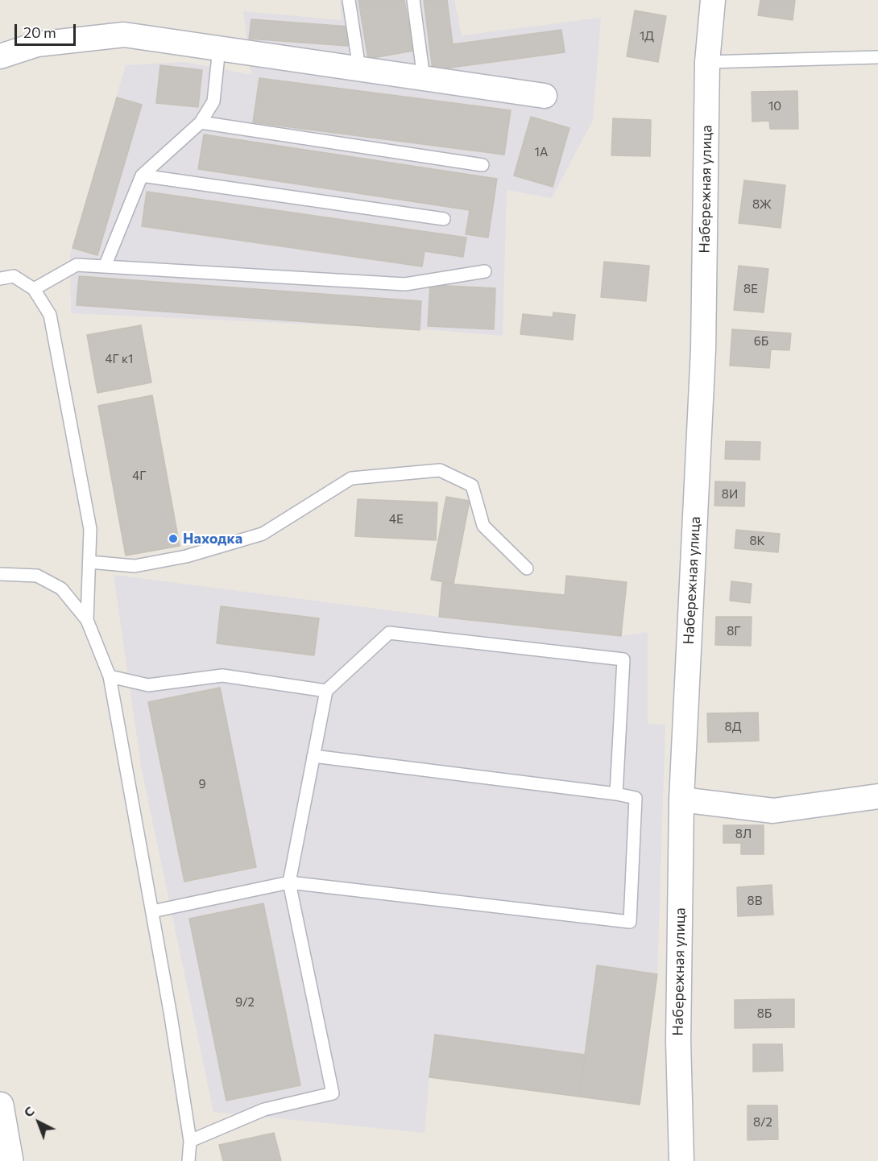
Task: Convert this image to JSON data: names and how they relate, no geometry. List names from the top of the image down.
{
  "streets": {
    "street": ["Набережная улица"]
  },
  "places": ["Находка"],
  "house_numbers": [
    "1Д",
    "10",
    "1А",
    "8Ж",
    "8Е",
    "6Б",
    "4Г к1",
    "4Г",
    "8И",
    "4Е",
    "8К",
    "8Г",
    "8Д",
    "9",
    "8Л",
    "8В",
    "9/2",
    "8Б",
    "8/2"
  ],
  "scale_bar": "20 m",
  "north": "top left"
}
